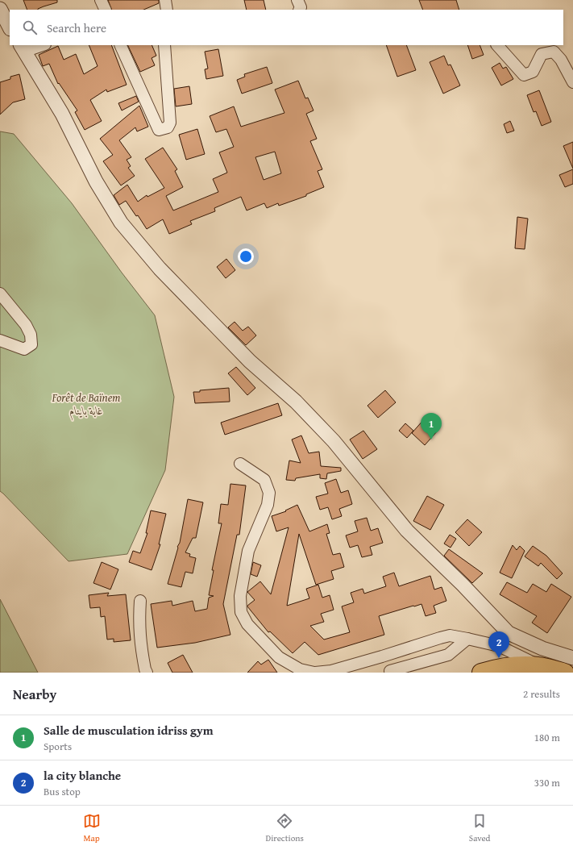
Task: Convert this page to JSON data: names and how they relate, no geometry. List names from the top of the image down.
{
  "parks": ["Forêt de Baïnem غابة باينام"],
  "page": {
    "search": "Search here",
    "pins": ["1", "2"],
    "heading": ["Nearby", "2 results"],
    "list": [
      {
        "mark": "1",
        "name": "Salle de musculation idriss gym",
        "note": "Sports",
        "value": "180 m"
      },
      {
        "mark": "2",
        "name": "la city blanche",
        "note": "Bus stop",
        "value": "330 m"
      }
    ],
    "nav": ["Map", "Directions", "Saved"]
  }
}
